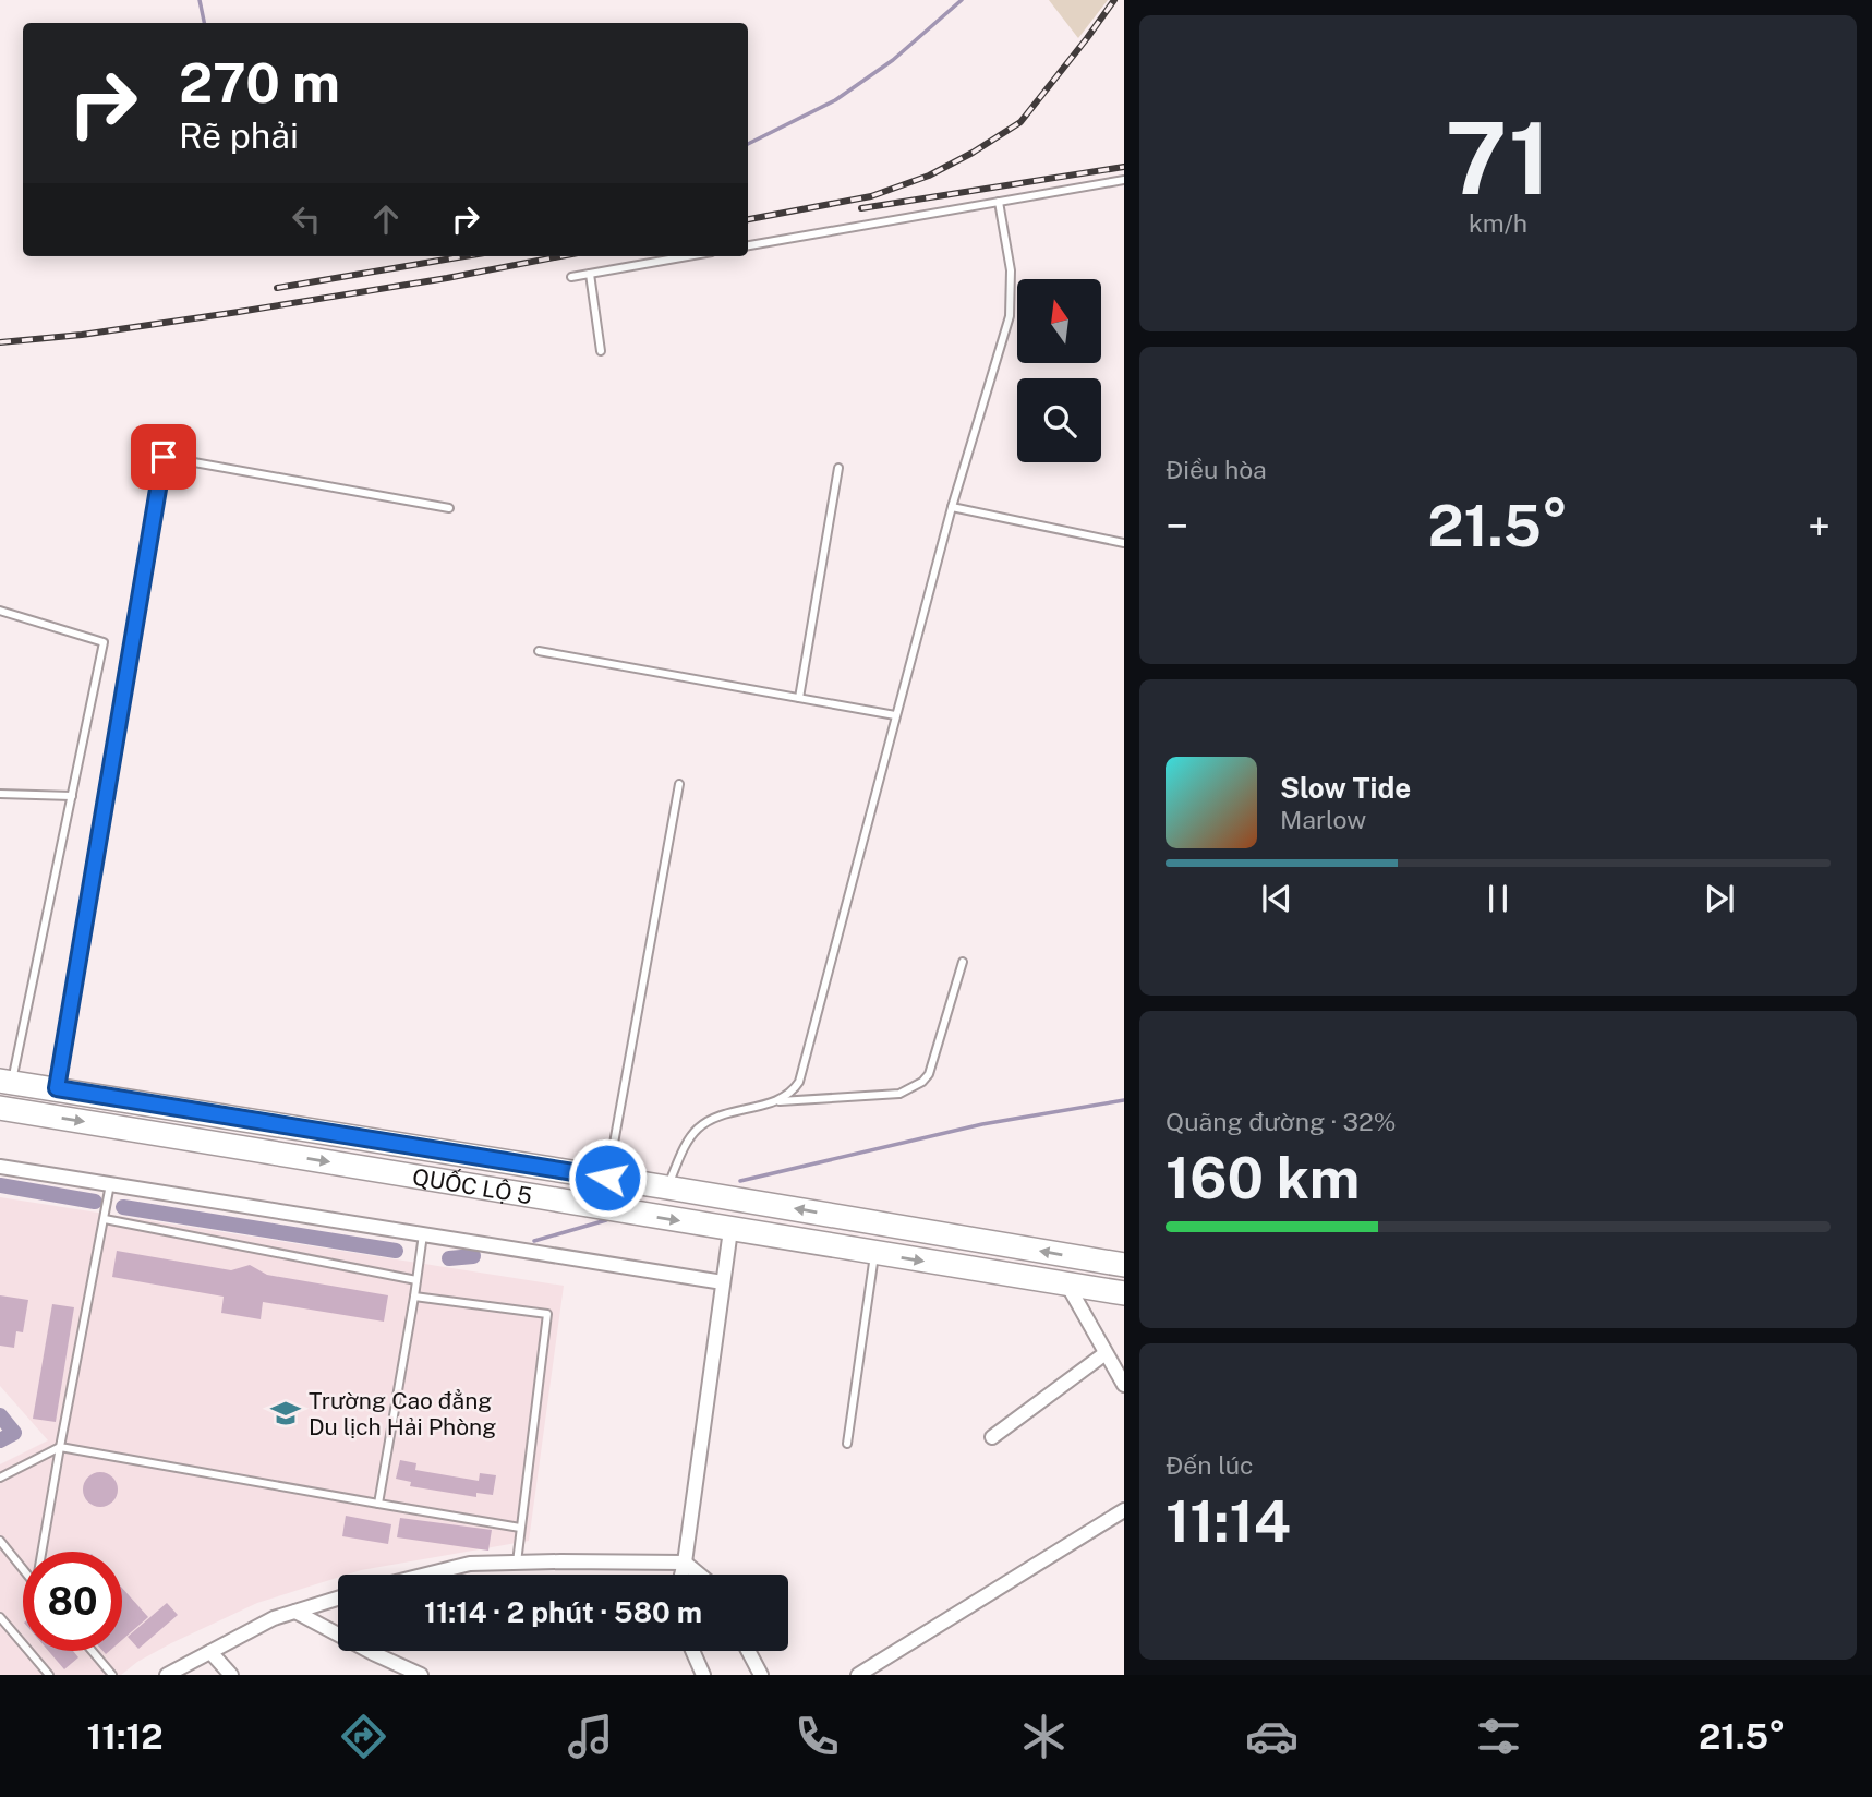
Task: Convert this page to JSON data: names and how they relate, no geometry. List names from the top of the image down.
{
  "streets": {
    "highway": ["QUỐC LỘ 5"]
  },
  "places": {
    "school or university": ["Trường Cao đẳng Du lịch Hải Phòng"]
  },
  "north": "top",
  "page": {
    "tile": [
      ["71", "km/h"],
      "Điều hòa",
      ["Quãng đường · 32%", "160 km"],
      ["Đến lúc", "11:14"]
    ],
    "turn": ["270 m", "Rẽ phải"],
    "heat": ["−", "21.5°", "+"],
    "song": ["Slow Tide", "Marlow"],
    "limit": "80",
    "trip": "11:14 · 2 phút · 580 m",
    "tabs": ["11:12", "21.5°"]
  }
}
